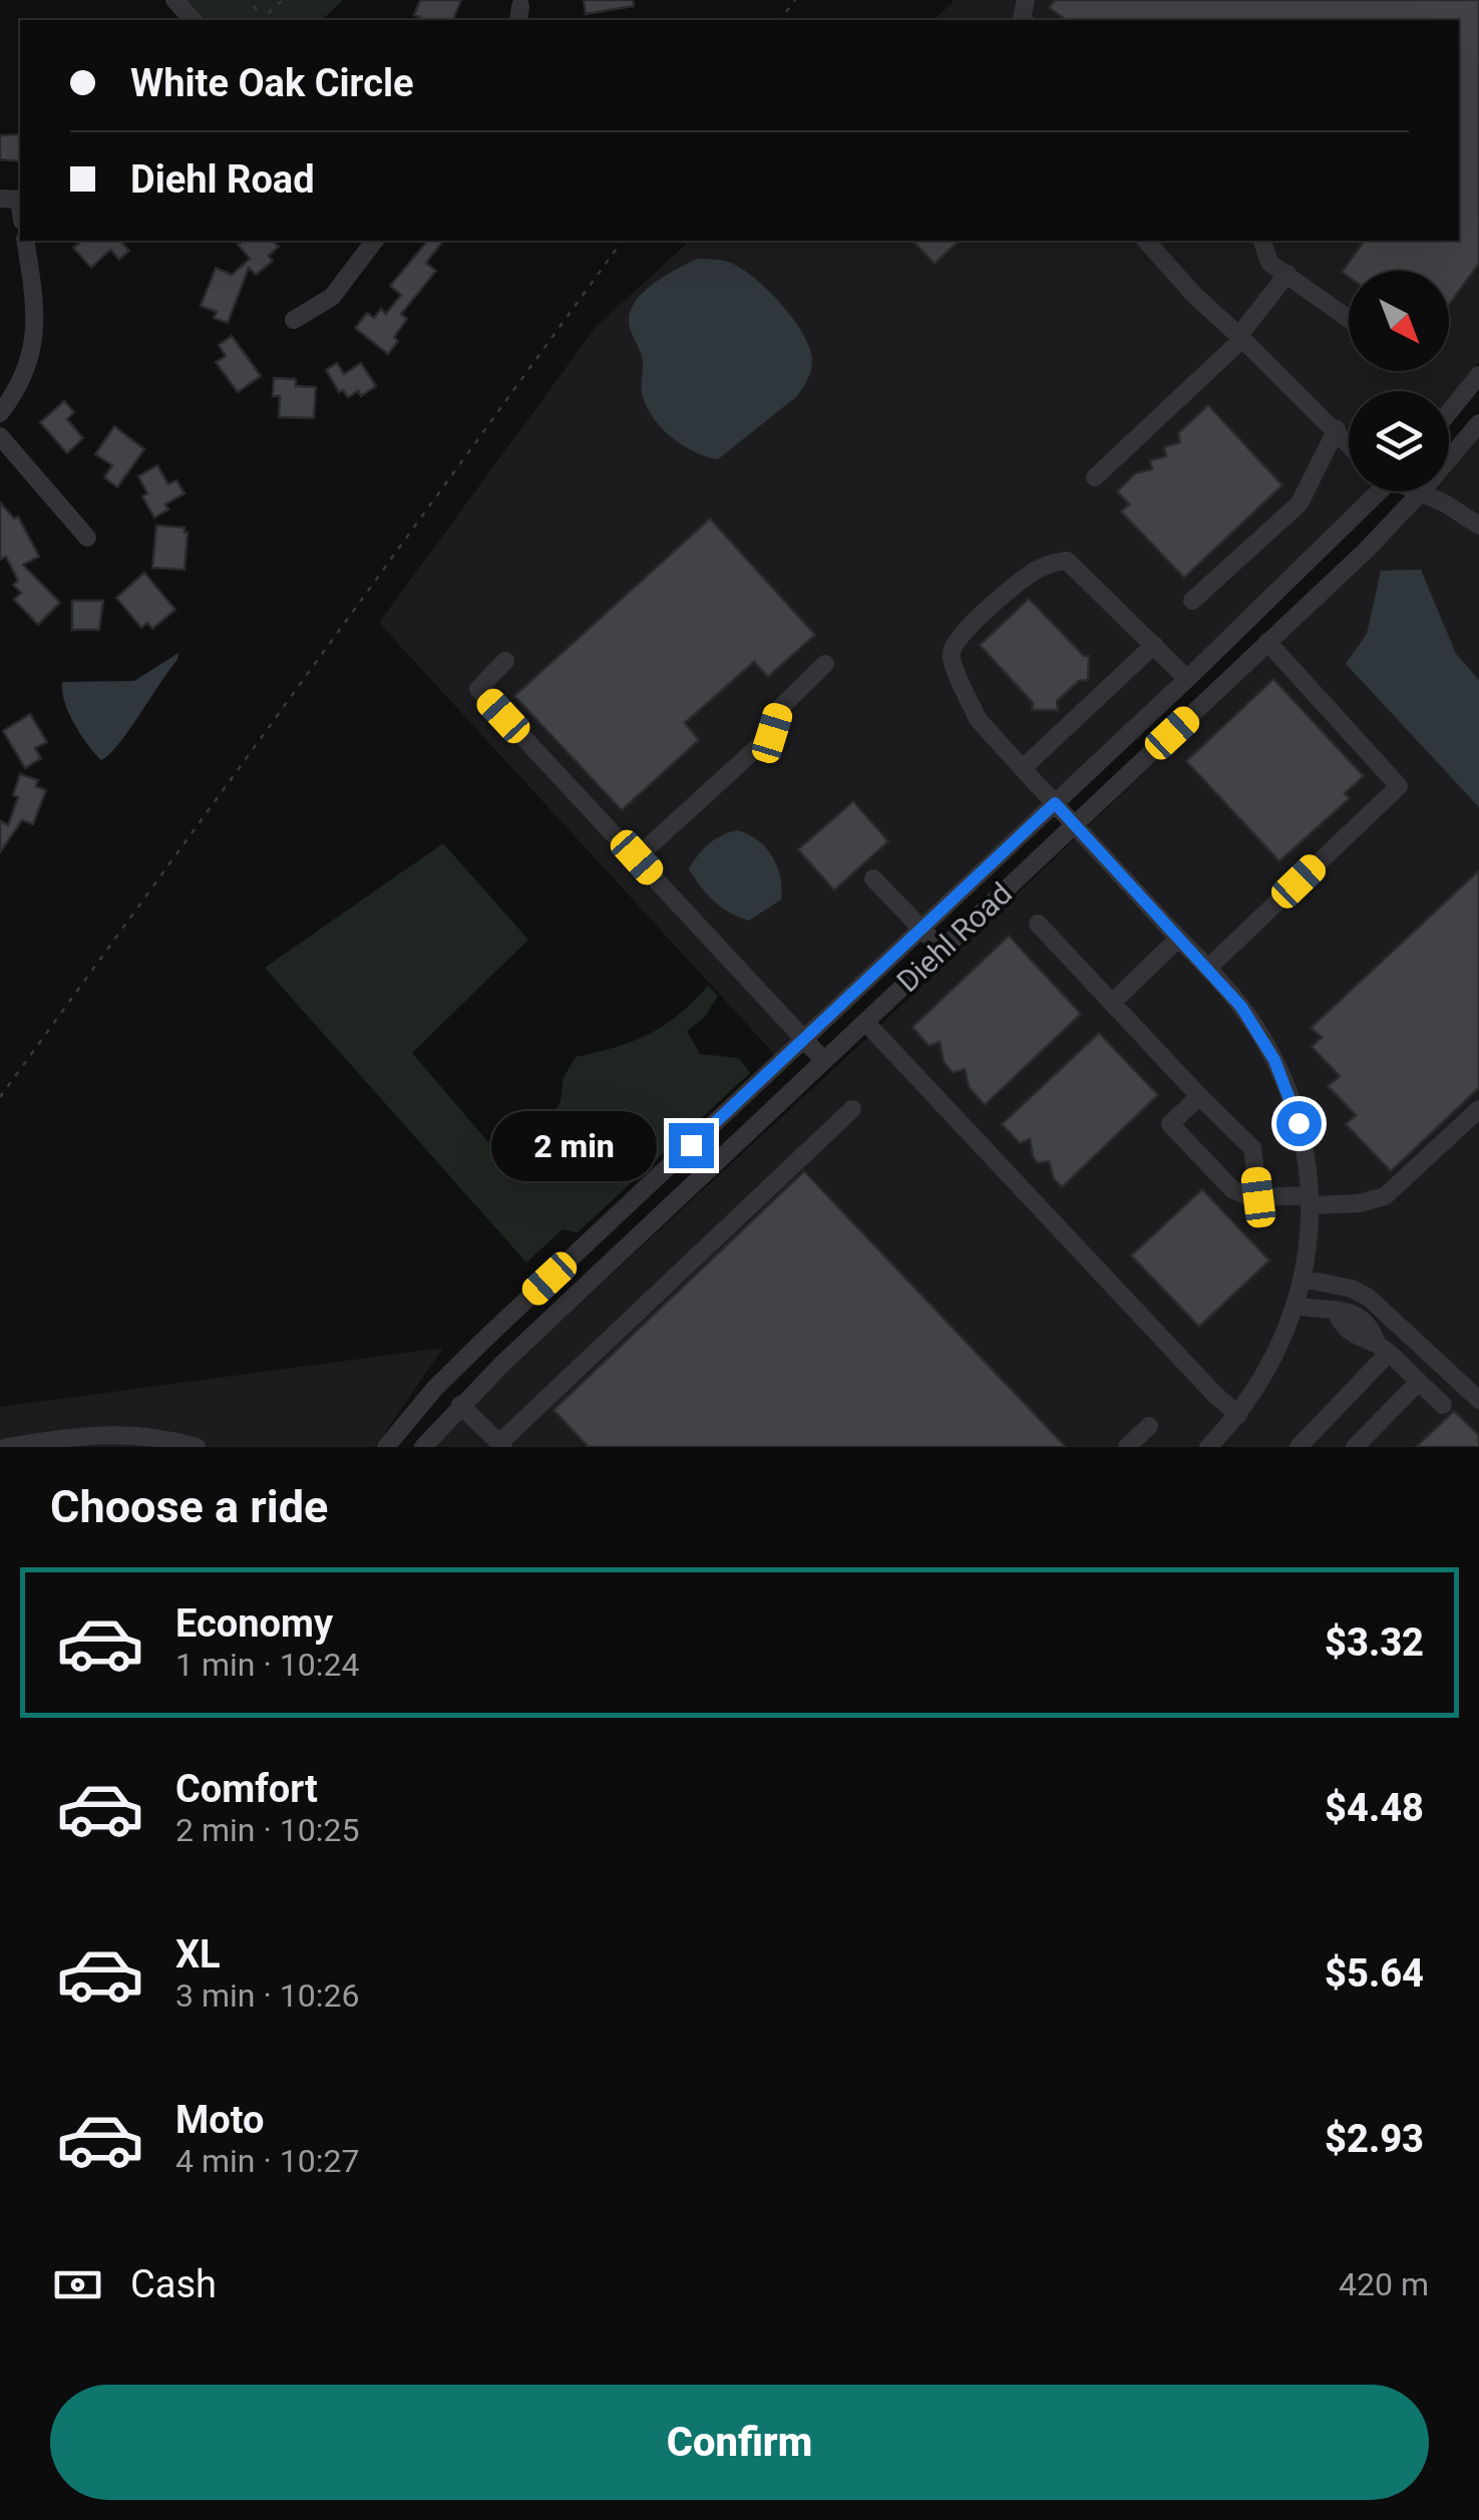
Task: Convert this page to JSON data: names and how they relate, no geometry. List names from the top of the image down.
{
  "streets": {
    "street": ["Diehl Road"]
  },
  "north": "bottom right",
  "page": {
    "banner": ["White Oak Circle", "Diehl Road"],
    "bubble": "2 min",
    "heading": "Choose a ride",
    "list": [
      {
        "name": "Economy",
        "note": "1 min · 10:24",
        "value": "$3.32"
      },
      {
        "name": "Comfort",
        "note": "2 min · 10:25",
        "value": "$4.48"
      },
      {
        "name": "XL",
        "note": "3 min · 10:26",
        "value": "$5.64"
      },
      {
        "name": "Moto",
        "note": "4 min · 10:27",
        "value": "$2.93"
      }
    ],
    "pay": ["Cash", "420 m"],
    "buttons": "Confirm"
  }
}
